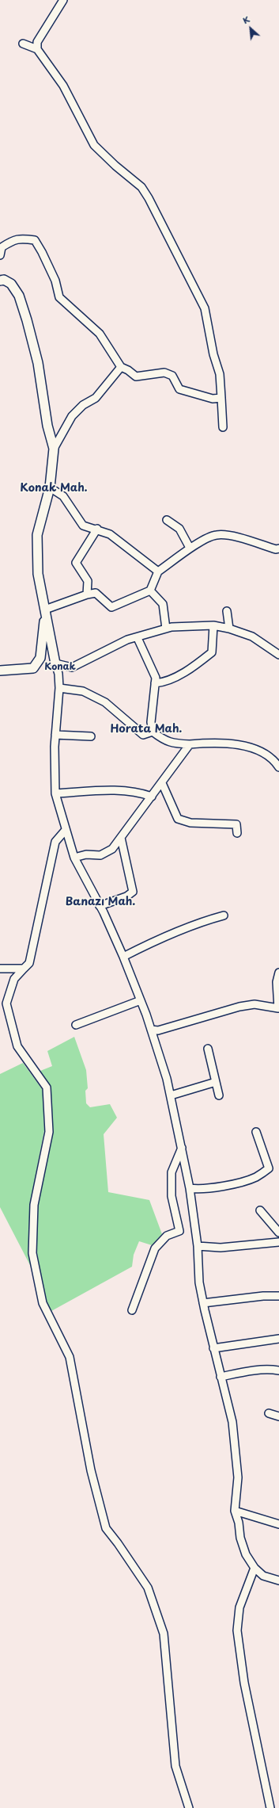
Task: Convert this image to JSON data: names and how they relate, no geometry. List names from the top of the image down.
{
  "districts": [
    "Konak Mah.",
    "Konak",
    "Horata Mah.",
    "Banazı Mah."
  ],
  "north": "top left"
}
